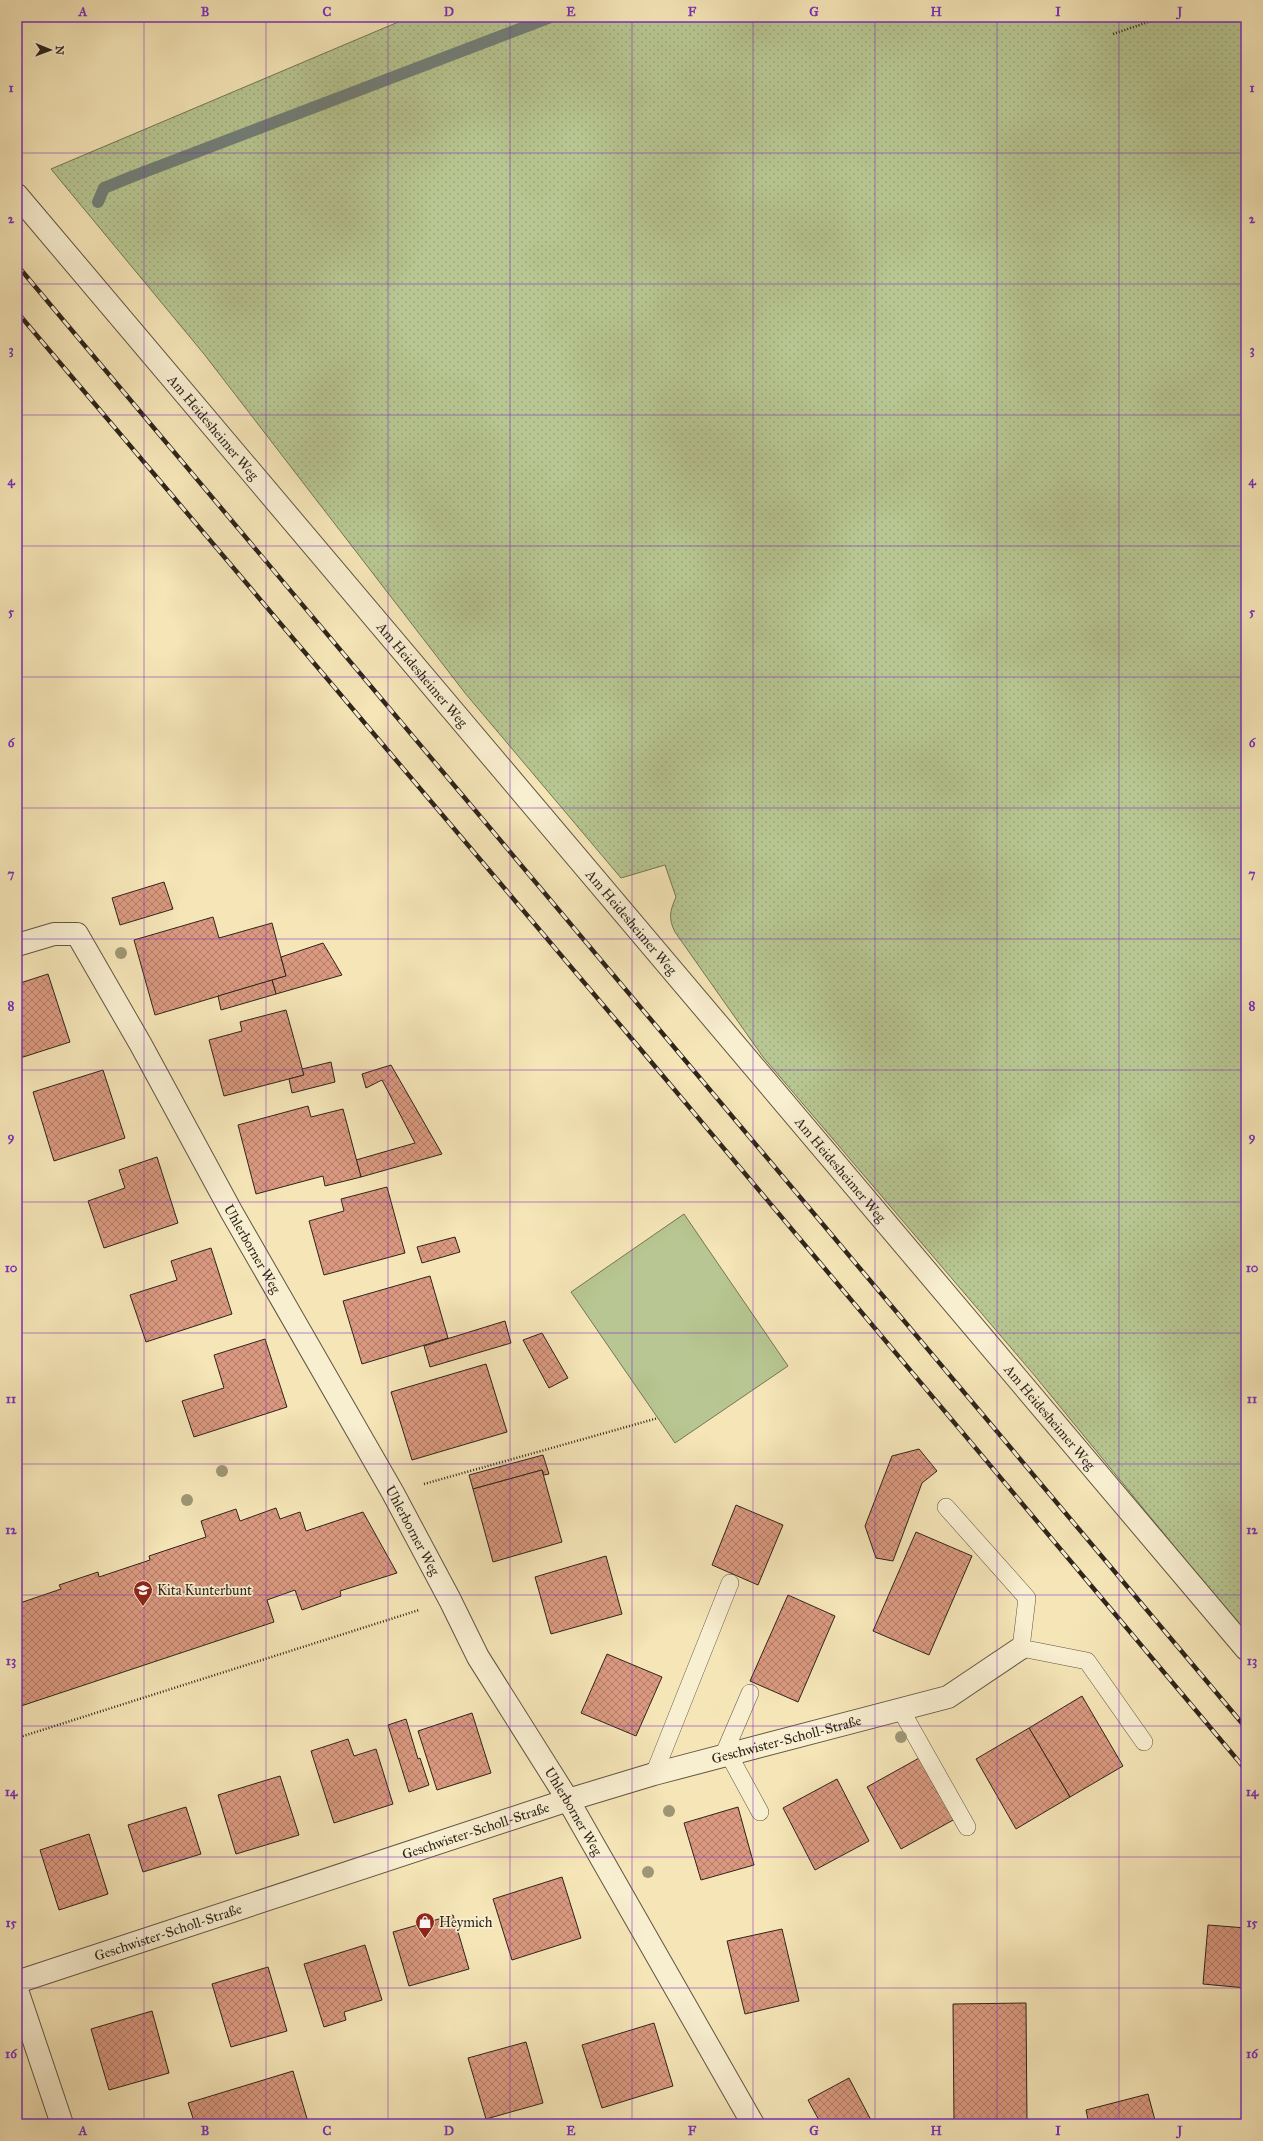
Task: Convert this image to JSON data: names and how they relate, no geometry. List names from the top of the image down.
{
  "streets": {
    "street": ["Am Heidesheimer Weg", "Uhlerborner Weg", "Geschwister-Scholl-Straße"]
  },
  "crossings": [
    ["Uhlerborner Weg", "Geschwister-Scholl-Straße"]
  ],
  "places": {
    "school or university": ["Kita Kunterbunt"],
    "shop": ["Heymich"]
  },
  "north": "right",
  "grid": {
    "columns": [
      "A",
      "B",
      "C",
      "D",
      "E",
      "F",
      "G",
      "H",
      "I",
      "J"
    ],
    "rows": [
      "1",
      "2",
      "3",
      "4",
      "5",
      "6",
      "7",
      "8",
      "9",
      "10",
      "11",
      "12",
      "13",
      "14",
      "15",
      "16"
    ]
  }
}
